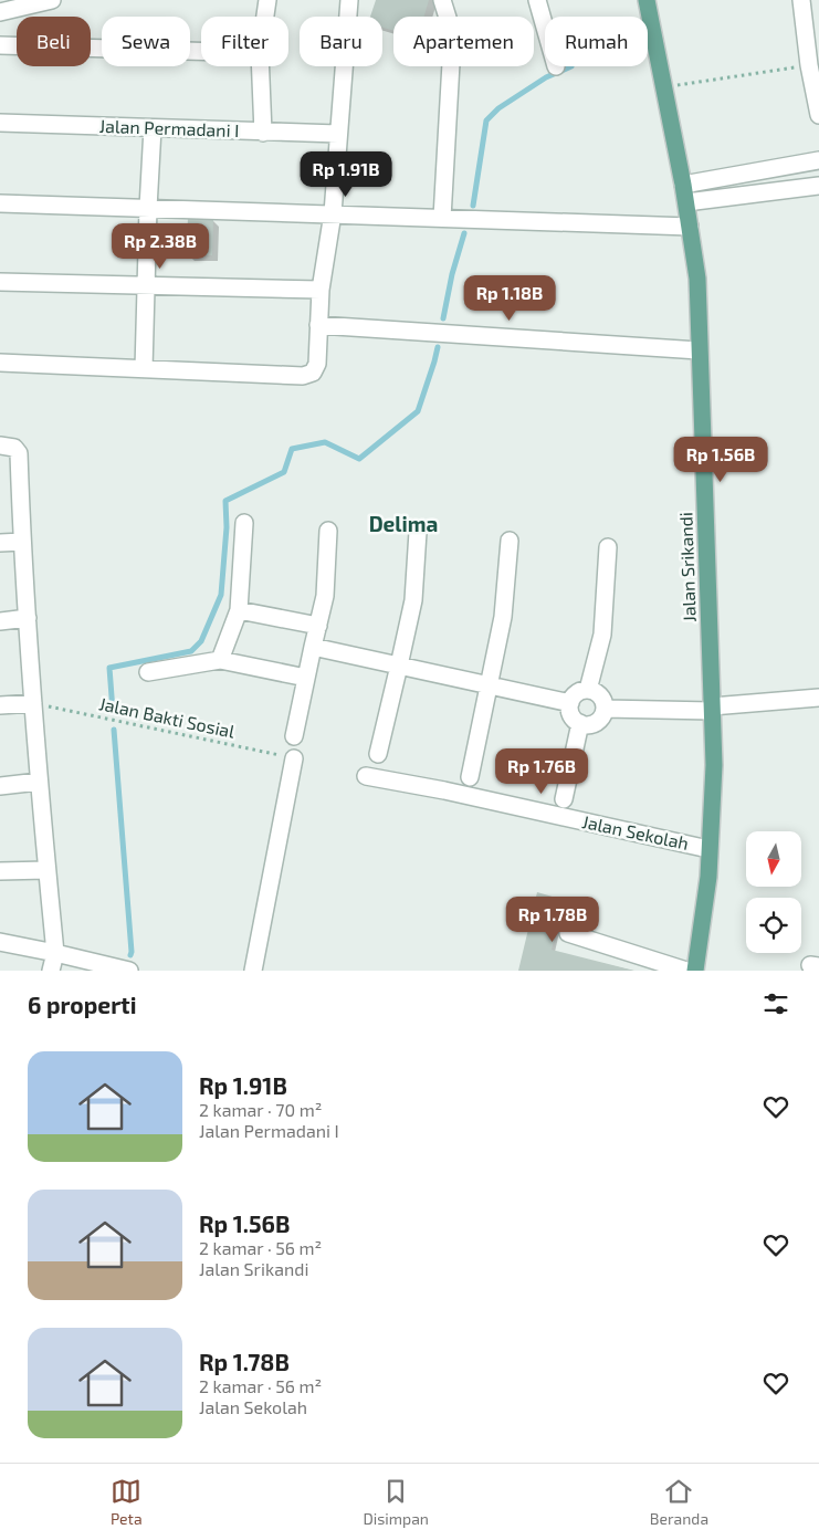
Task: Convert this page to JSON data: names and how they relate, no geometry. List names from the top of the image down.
{
  "streets": {
    "main road": ["Jalan Srikandi"],
    "street": ["Jalan Permadani I", "Jalan Sekolah"],
    "path": ["Jalan Bakti Sosial"]
  },
  "crossings": [
    ["Jalan Srikandi", "Jalan Sekolah"]
  ],
  "districts": ["Delima"],
  "north": "bottom",
  "page": {
    "chip": [
      "Beli",
      "Sewa",
      "Filter",
      "Baru",
      "Apartemen",
      "Rumah"
    ],
    "price": [
      "Rp 1.91B",
      "Rp 2.38B",
      "Rp 1.18B",
      "Rp 1.56B",
      "Rp 1.76B",
      "Rp 1.78B"
    ],
    "heading": "6 properti",
    "list": [
      {
        "name": "Rp 1.91B",
        "note": "2 kamar · 70 m² · Jalan Permadani I"
      },
      {
        "name": "Rp 1.56B",
        "note": "2 kamar · 56 m² · Jalan Srikandi"
      },
      {
        "name": "Rp 1.78B",
        "note": "2 kamar · 56 m² · Jalan Sekolah"
      }
    ],
    "tabs": ["Peta", "Disimpan", "Beranda"]
  }
}
